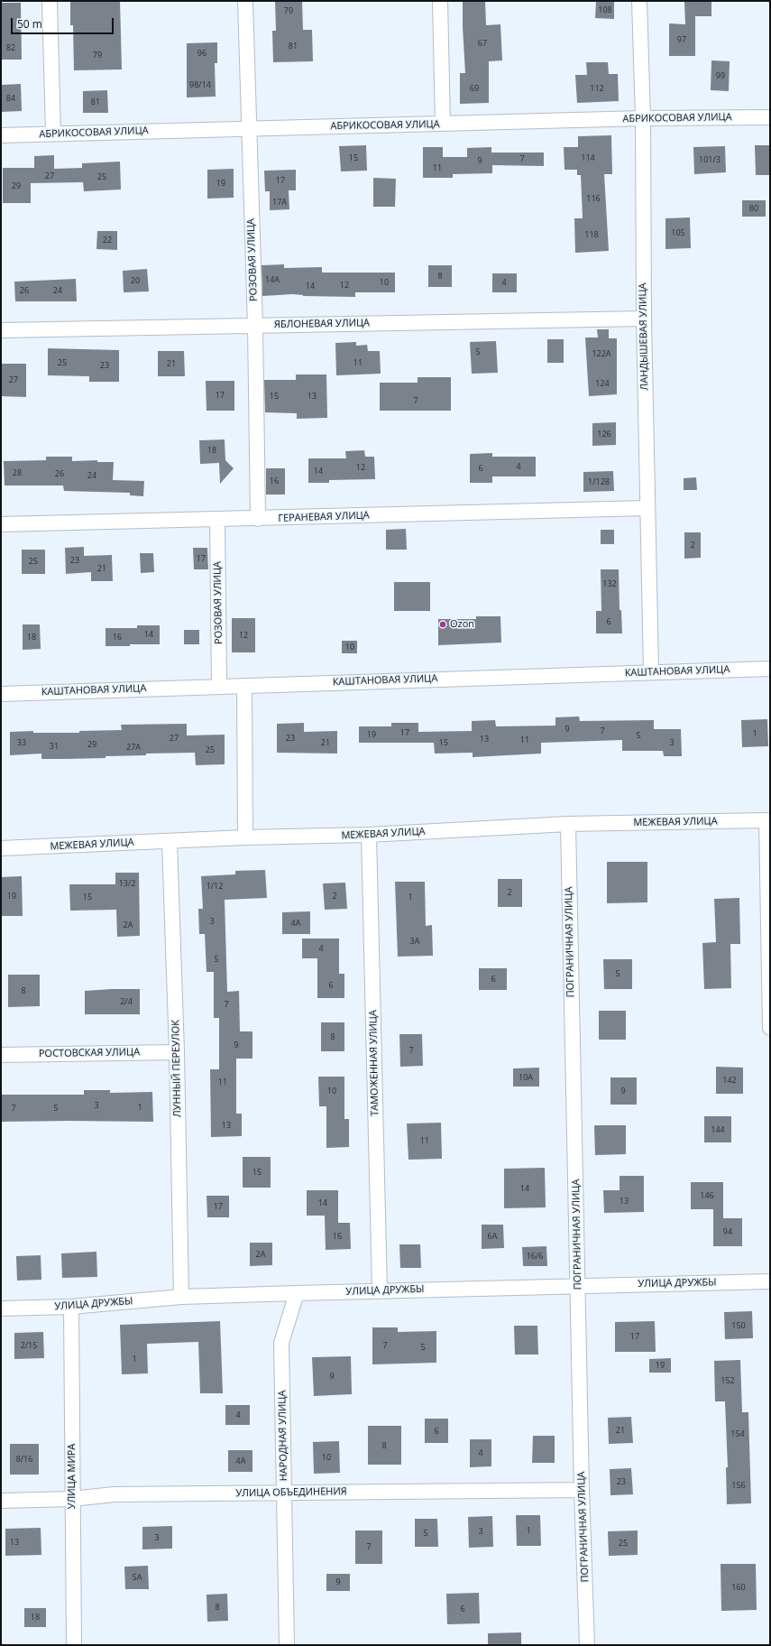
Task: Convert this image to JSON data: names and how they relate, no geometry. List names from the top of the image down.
{
  "streets": {
    "street": [
      "АБРИКОСОВАЯ УЛИЦА",
      "РОЗОВАЯ УЛИЦА",
      "ЯБЛОНЕВАЯ УЛИЦА",
      "ЛАНДЫШЕВАЯ УЛИЦА",
      "ГЕРАНЕВАЯ УЛИЦА",
      "КАШТАНОВАЯ УЛИЦА",
      "МЕЖЕВАЯ УЛИЦА",
      "ПОГРАНИЧНАЯ УЛИЦА",
      "РОСТОВСКАЯ УЛИЦА",
      "ТАМОЖЕННАЯ УЛИЦА",
      "ЛУННЫЙ ПЕРЕУЛОК",
      "УЛИЦА ДРУЖБЫ",
      "НАРОДНАЯ УЛИЦА",
      "УЛИЦА МИРА",
      "УЛИЦА ОБЪЕДИНЕНИЯ"
    ]
  },
  "crossings": [
    ["АБРИКОСОВАЯ УЛИЦА", "РОЗОВАЯ УЛИЦА"],
    ["АБРИКОСОВАЯ УЛИЦА", "ЛАНДЫШЕВАЯ УЛИЦА"],
    ["РОЗОВАЯ УЛИЦА", "ЯБЛОНЕВАЯ УЛИЦА"],
    ["РОЗОВАЯ УЛИЦА", "ГЕРАНЕВАЯ УЛИЦА"],
    ["РОЗОВАЯ УЛИЦА", "КАШТАНОВАЯ УЛИЦА"],
    ["ЯБЛОНЕВАЯ УЛИЦА", "ЛАНДЫШЕВАЯ УЛИЦА"],
    ["ЛАНДЫШЕВАЯ УЛИЦА", "ГЕРАНЕВАЯ УЛИЦА"],
    ["ЛАНДЫШЕВАЯ УЛИЦА", "КАШТАНОВАЯ УЛИЦА"],
    ["МЕЖЕВАЯ УЛИЦА", "ПОГРАНИЧНАЯ УЛИЦА"],
    ["МЕЖЕВАЯ УЛИЦА", "ТАМОЖЕННАЯ УЛИЦА"],
    ["МЕЖЕВАЯ УЛИЦА", "ЛУННЫЙ ПЕРЕУЛОК"],
    ["ПОГРАНИЧНАЯ УЛИЦА", "УЛИЦА ДРУЖБЫ"],
    ["ПОГРАНИЧНАЯ УЛИЦА", "УЛИЦА ОБЪЕДИНЕНИЯ"],
    ["РОСТОВСКАЯ УЛИЦА", "ЛУННЫЙ ПЕРЕУЛОК"],
    ["ТАМОЖЕННАЯ УЛИЦА", "УЛИЦА ДРУЖБЫ"],
    ["ЛУННЫЙ ПЕРЕУЛОК", "УЛИЦА ДРУЖБЫ"],
    ["УЛИЦА ДРУЖБЫ", "НАРОДНАЯ УЛИЦА"],
    ["УЛИЦА ДРУЖБЫ", "УЛИЦА МИРА"],
    ["НАРОДНАЯ УЛИЦА", "УЛИЦА ОБЪЕДИНЕНИЯ"],
    ["УЛИЦА МИРА", "УЛИЦА ОБЪЕДИНЕНИЯ"]
  ],
  "places": ["Ozon"],
  "house_numbers": [
    "108",
    "79",
    "97",
    "67",
    "81",
    "82",
    "96",
    "79",
    "99",
    "98/14",
    "69",
    "112",
    "84",
    "81",
    "15",
    "114",
    "7",
    "101/3",
    "9",
    "11",
    "27",
    "25",
    "17",
    "19",
    "29",
    "116",
    "17А",
    "80",
    "105",
    "118",
    "22",
    "8",
    "14А",
    "20",
    "10",
    "4",
    "12",
    "14",
    "26",
    "24",
    "5",
    "122А",
    "25",
    "11",
    "21",
    "23",
    "27",
    "124",
    "17",
    "15",
    "13",
    "7",
    "126",
    "18",
    "4",
    "12",
    "6",
    "14",
    "28",
    "26",
    "24",
    "16",
    "1/128",
    "2",
    "17",
    "23",
    "25",
    "21",
    "132",
    "6",
    "14",
    "12",
    "18",
    "16",
    "10",
    "9",
    "7",
    "17",
    "1",
    "19",
    "5",
    "27",
    "23",
    "13",
    "11",
    "33",
    "21",
    "15",
    "3",
    "29",
    "31",
    "27А",
    "25",
    "13/2",
    "1/12",
    "2",
    "19",
    "2",
    "15",
    "1",
    "3",
    "4А",
    "2А",
    "3А",
    "4",
    "5",
    "5",
    "6",
    "6",
    "8",
    "2/4",
    "7",
    "8",
    "9",
    "7",
    "10А",
    "142",
    "11",
    "10",
    "9",
    "3",
    "1",
    "7",
    "5",
    "13",
    "144",
    "11",
    "15",
    "14",
    "146",
    "13",
    "14",
    "17",
    "94",
    "16",
    "6А",
    "2А",
    "16/6",
    "150",
    "17",
    "2/15",
    "7",
    "5",
    "1",
    "19",
    "9",
    "152",
    "4",
    "21",
    "6",
    "154",
    "8",
    "4",
    "10",
    "8/16",
    "4А",
    "23",
    "156",
    "1",
    "3",
    "5",
    "3",
    "13",
    "25",
    "7",
    "5А",
    "9",
    "160",
    "8",
    "6",
    "18"
  ],
  "scale_bar": "50 m"
}
